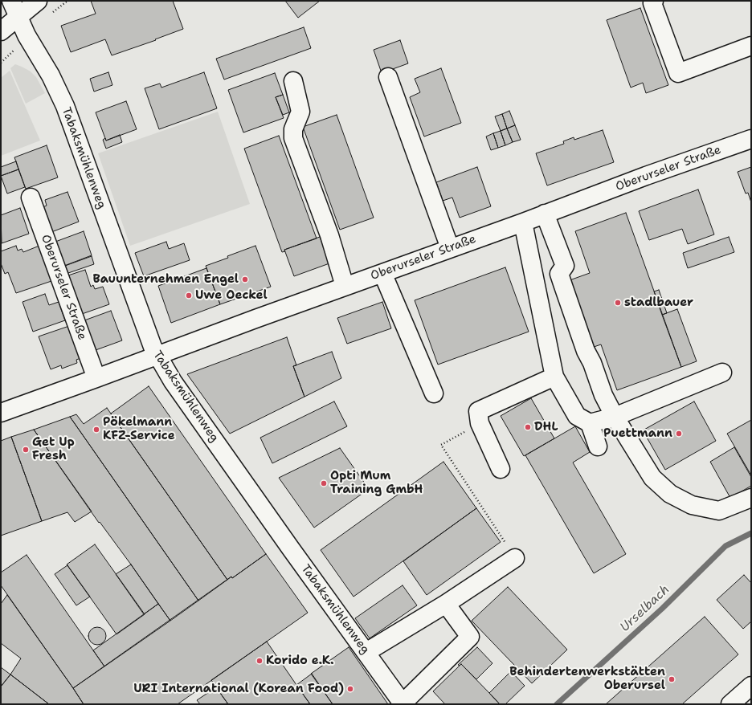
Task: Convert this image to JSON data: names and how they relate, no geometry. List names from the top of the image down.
{
  "streets": {
    "street": ["Tabaksmühlenweg", "Oberurseler Straße"]
  },
  "crossings": [
    ["Tabaksmühlenweg", "Oberurseler Straße"]
  ],
  "water": ["Urselbach"],
  "places": [
    "Bauunternehmen Engel",
    "Uwe Oeckel",
    "stadlbauer",
    "DHL",
    "Pökelmann KFZ-Service",
    "Puettmann",
    "Get Up Fresh",
    "Opti Mum Training GmbH",
    "Korido e.K.",
    "Behindertenwerkstätten Oberursel",
    "URI International (Korean Food)"
  ]
}
